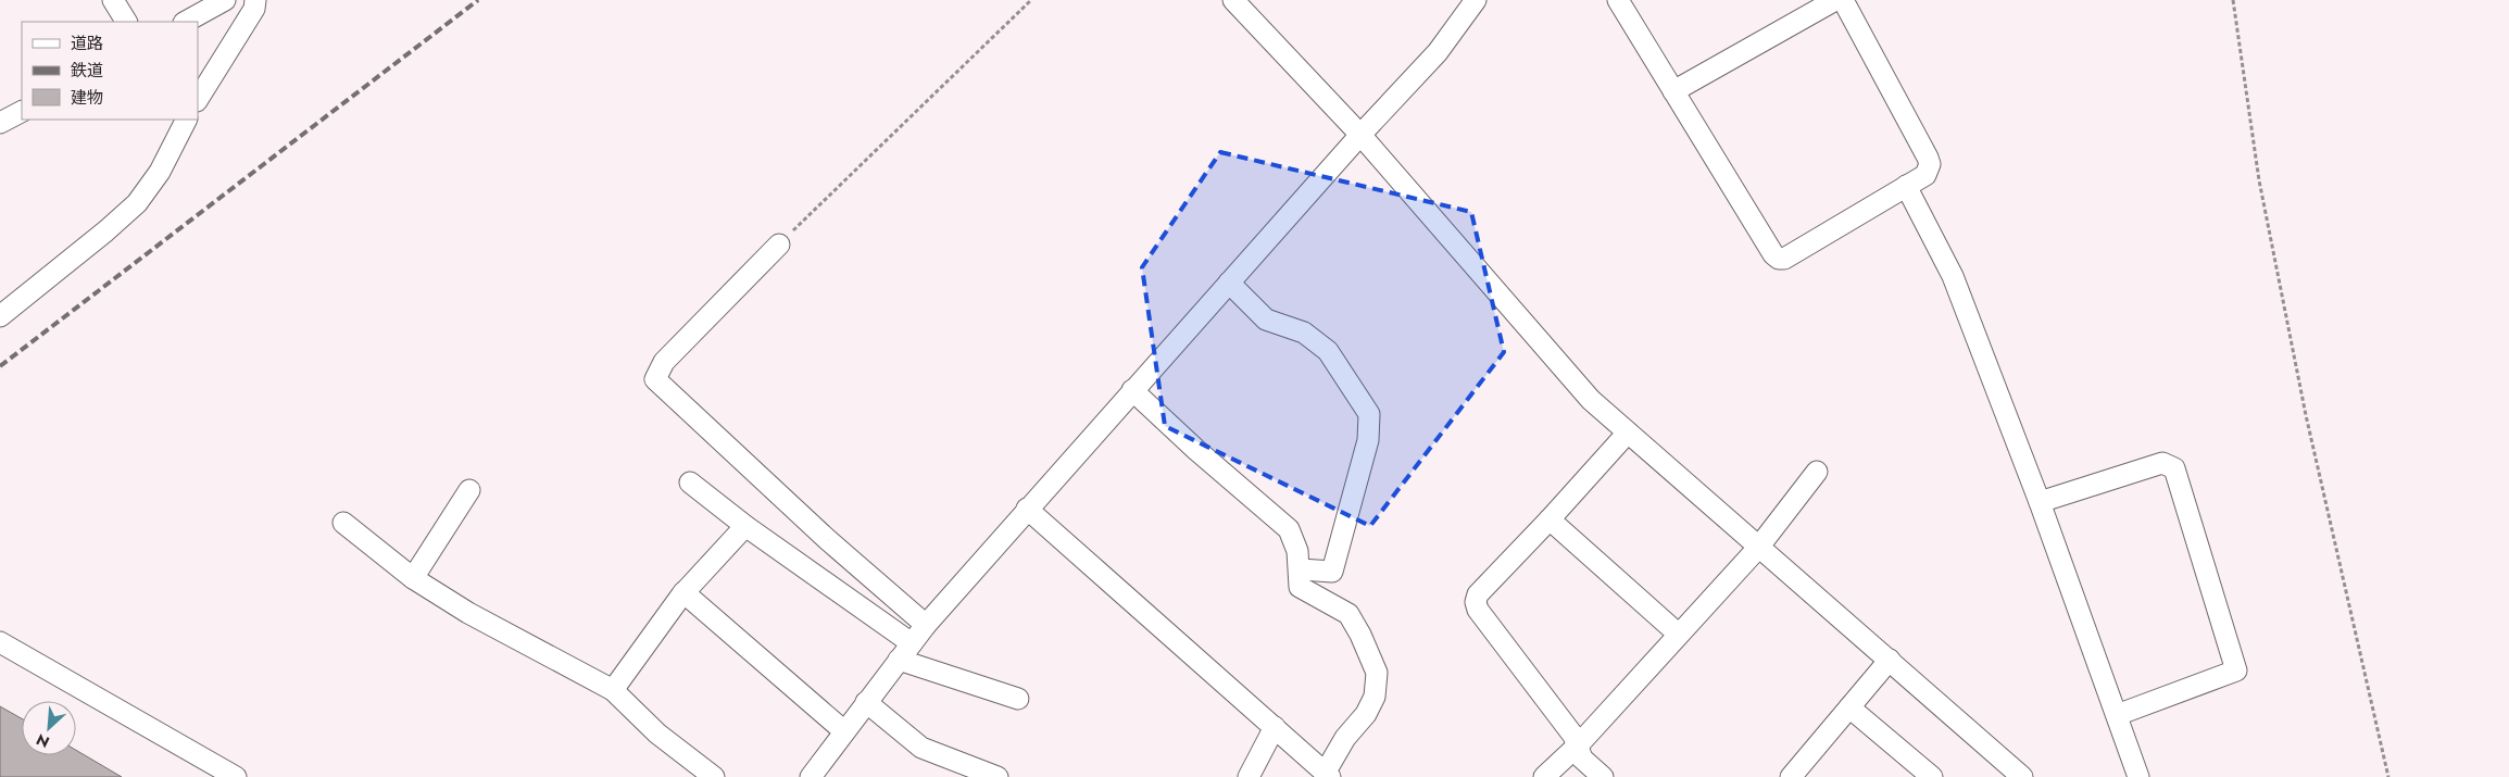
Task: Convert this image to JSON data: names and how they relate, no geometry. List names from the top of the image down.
{
  "legend": ["道路", "鉄道", "建物"],
  "north": "bottom left"
}
